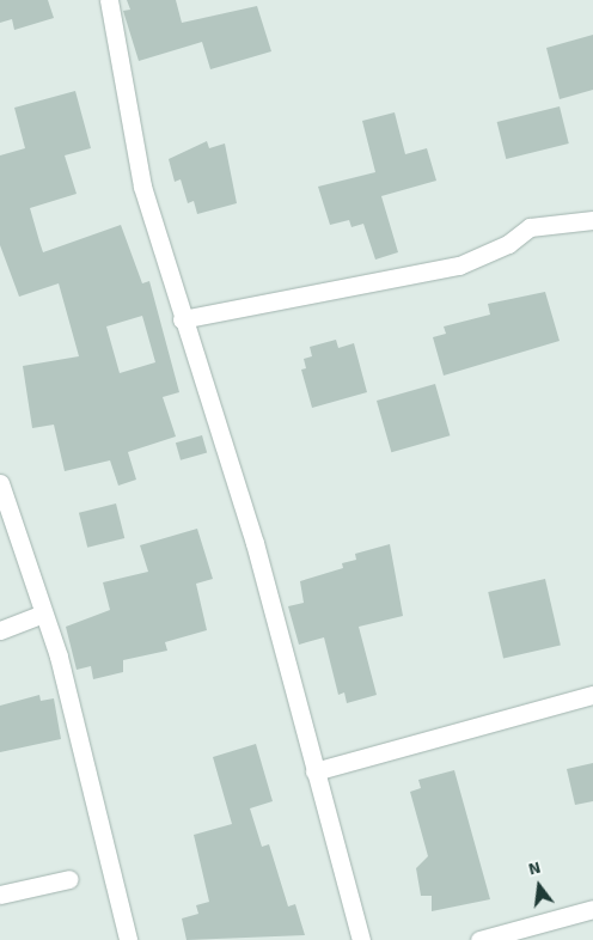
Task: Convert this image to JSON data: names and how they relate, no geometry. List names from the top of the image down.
{
  "north": "top"
}
